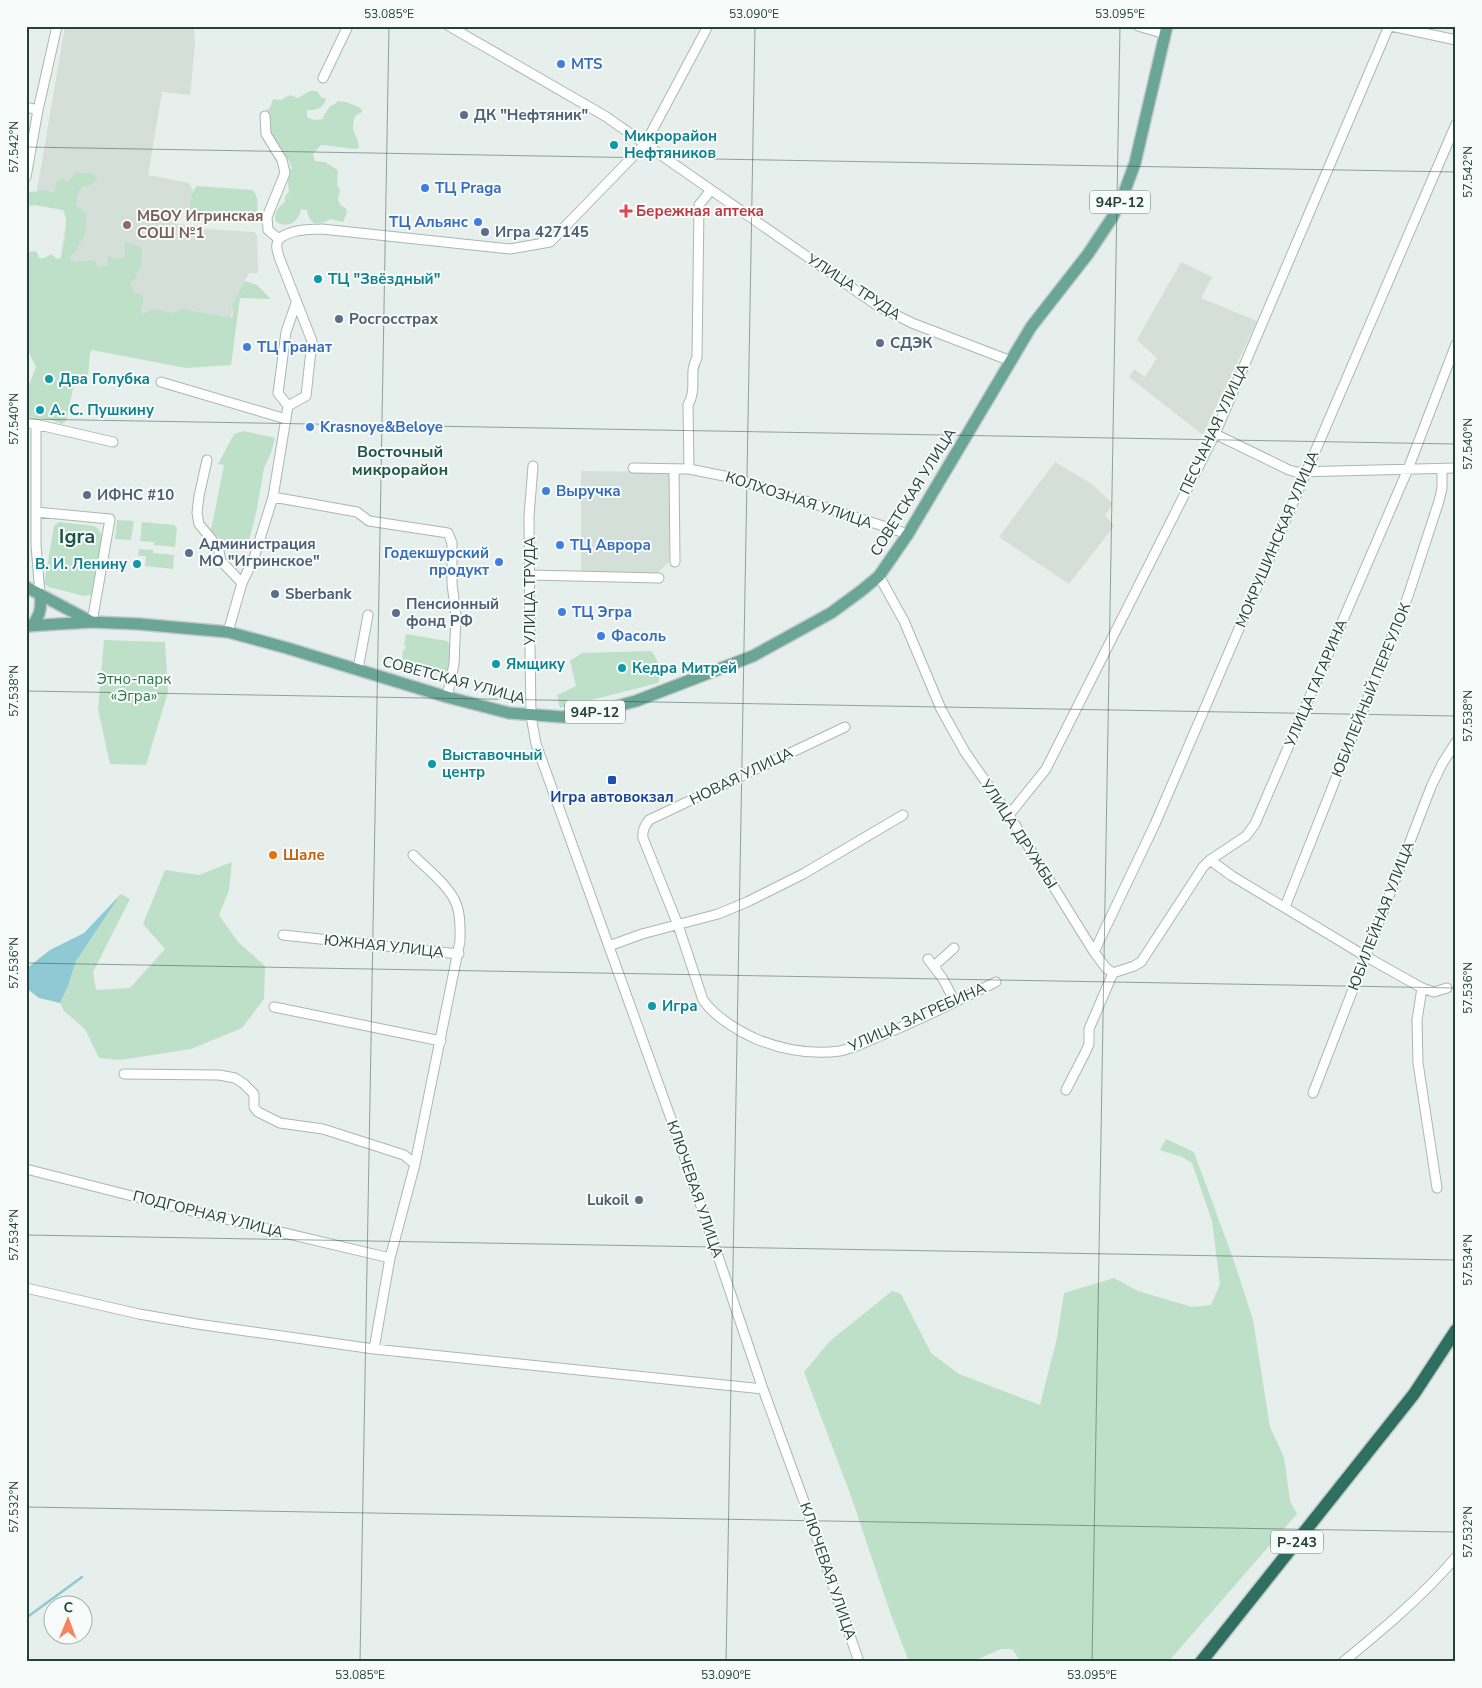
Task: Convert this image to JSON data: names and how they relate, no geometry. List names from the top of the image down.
{
  "streets": {
    "highway": ["Р-243"],
    "main road": ["94Р-12", "СОВЕТСКАЯ УЛИЦА"],
    "street": [
      "УЛИЦА ТРУДА",
      "ПЕСЧАНАЯ УЛИЦА",
      "КОЛХОЗНАЯ УЛИЦА",
      "МОКРУШИНСКАЯ УЛИЦА",
      "УЛИЦА ГАГАРИНА",
      "ЮБИЛЕЙНЫЙ ПЕРЕУЛОК",
      "НОВАЯ УЛИЦА",
      "УЛИЦА ДРУЖБЫ",
      "ЮБИЛЕЙНАЯ УЛИЦА",
      "ЮЖНАЯ УЛИЦА",
      "УЛИЦА ЗАГРЕБИНА",
      "КЛЮЧЕВАЯ УЛИЦА",
      "ПОДГОРНАЯ УЛИЦА"
    ]
  },
  "crossings": [
    ["УЛИЦА ТРУДА", "СОВЕТСКАЯ УЛИЦА"],
    ["УЛИЦА ТРУДА", "КЛЮЧЕВАЯ УЛИЦА"],
    ["ПЕСЧАНАЯ УЛИЦА", "УЛИЦА ДРУЖБЫ"],
    ["СОВЕТСКАЯ УЛИЦА", "КОЛХОЗНАЯ УЛИЦА"],
    ["СОВЕТСКАЯ УЛИЦА", "УЛИЦА ДРУЖБЫ"],
    ["СОВЕТСКАЯ УЛИЦА", "КЛЮЧЕВАЯ УЛИЦА"],
    ["МОКРУШИНСКАЯ УЛИЦА", "УЛИЦА ДРУЖБЫ"],
    ["УЛИЦА ГАГАРИНА", "УЛИЦА ДРУЖБЫ"],
    ["НОВАЯ УЛИЦА", "УЛИЦА ЗАГРЕБИНА"]
  ],
  "districts": ["Восточный микрорайон", "Igra"],
  "parks": ["Этно-парк «Эгра»"],
  "places": {
    "other": [
      "MTS",
      "ДК \"Нефтяник\"",
      "Микрорайон Нефтяников",
      "ТЦ Praga",
      "ТЦ Альянс",
      "МБОУ Игринская СОШ №1",
      "Игра 427145",
      "ТЦ \"Звёздный\"",
      "Росгосстрах",
      "СДЭК",
      "ТЦ Гранат",
      "Два Голубка",
      "А. С. Пушкину",
      "Krasnoye&Beloye",
      "Выручка",
      "ИФНС #10",
      "ТЦ Аврора",
      "Администрация МО \"Игринское\"",
      "Годекшурский продукт",
      "В. И. Ленину",
      "Sberbank",
      "ТЦ Эгра",
      "Пенсионный фонд РФ",
      "Фасоль",
      "Ямщику",
      "Кедра Митрей",
      "Выставочный центр",
      "Шале",
      "Игра",
      "Lukoil"
    ],
    "health": ["Бережная аптека"],
    "transit": ["Игра автовокзал"]
  },
  "north": "top",
  "coordinates": [
    "53.085°E",
    "53.090°E",
    "53.095°E",
    "57.542°N",
    "57.540°N",
    "57.538°N",
    "57.536°N",
    "57.534°N",
    "57.532°N"
  ]
}
